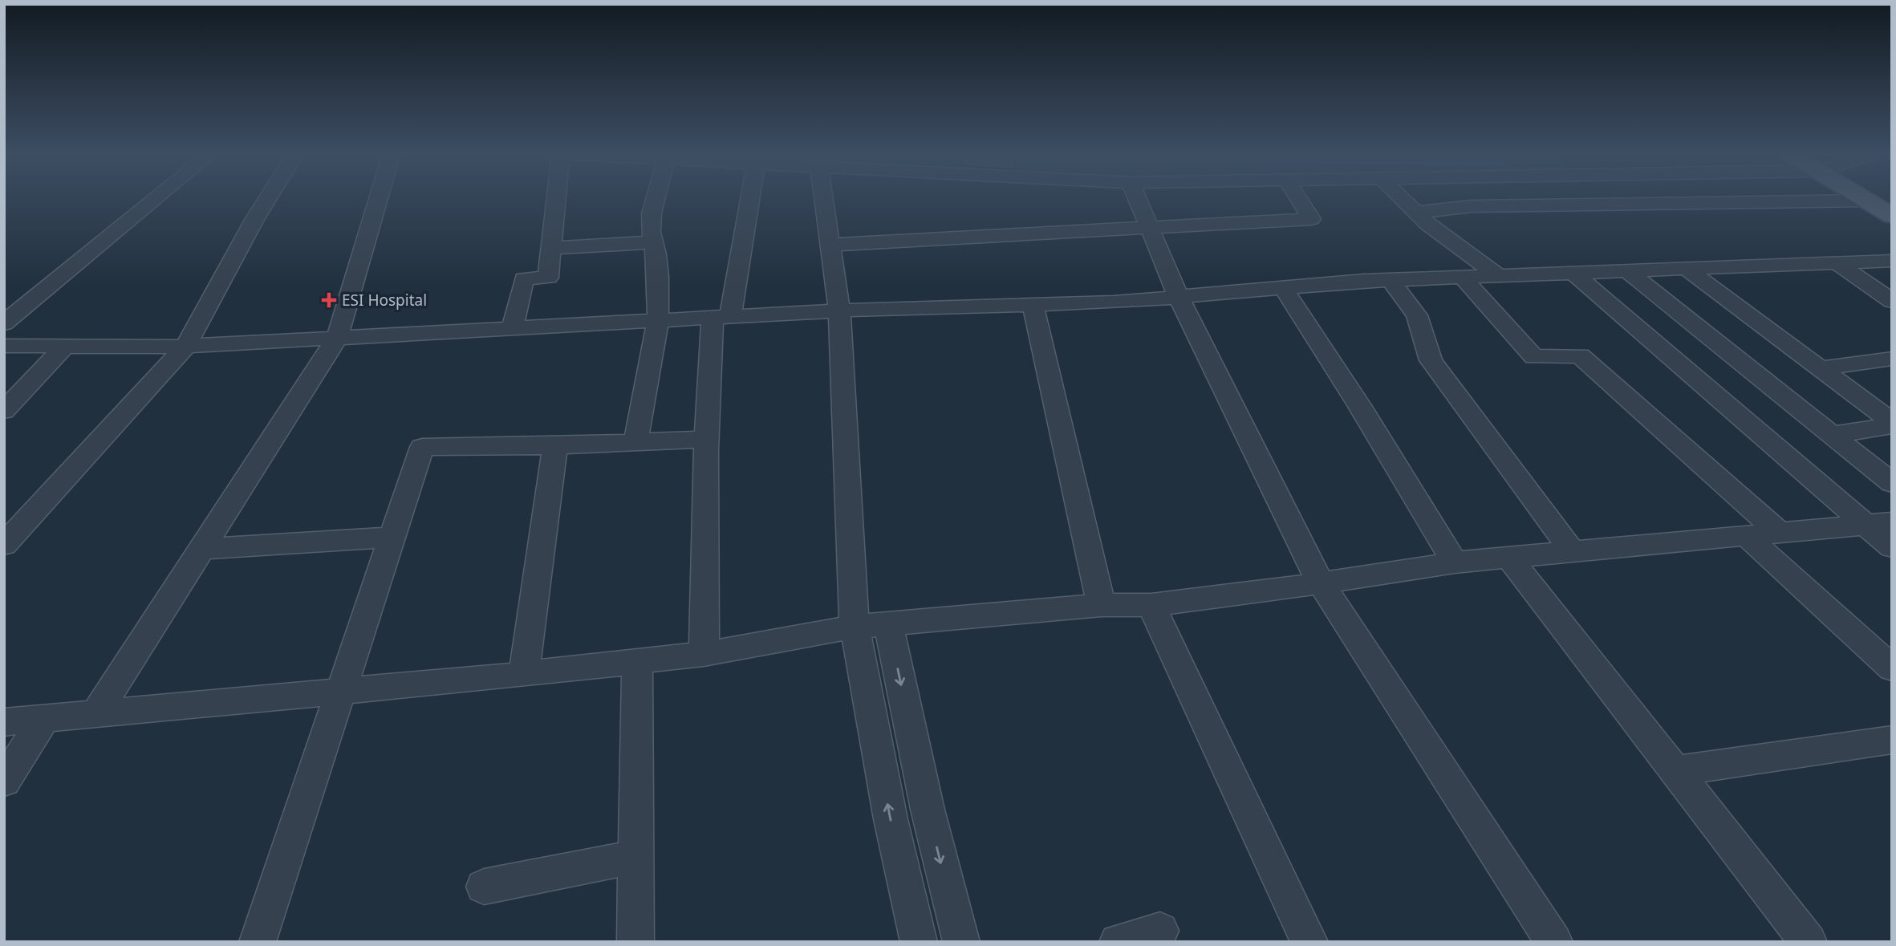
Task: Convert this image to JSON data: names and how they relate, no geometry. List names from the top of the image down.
{
  "places": {
    "health": ["ESI Hospital"]
  }
}
